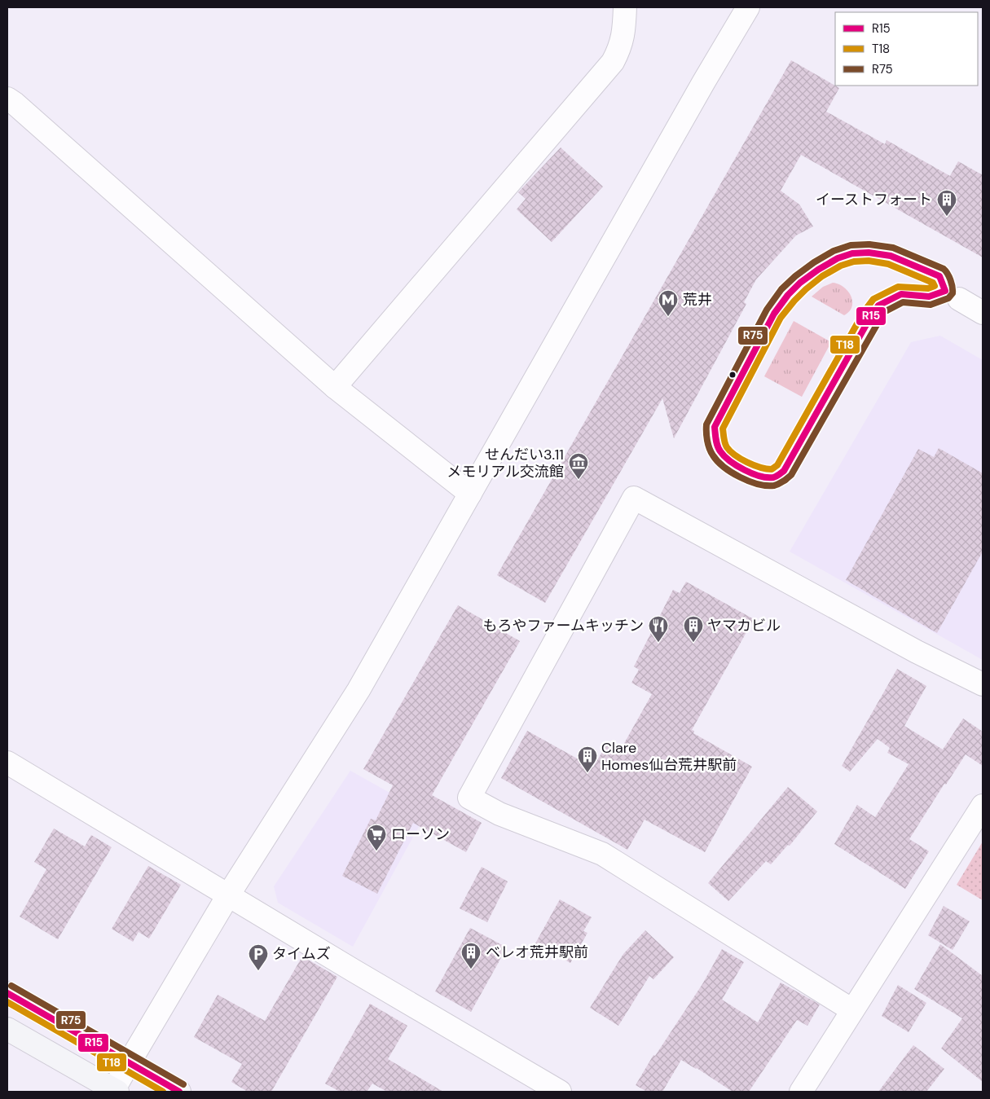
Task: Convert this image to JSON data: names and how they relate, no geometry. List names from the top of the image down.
{
  "places": {
    "building": [
      "イーストフォート",
      "ヤマカビル",
      "Clare Homes仙台荒井駅前",
      "ベレオ荒井駅前"
    ],
    "metro station": ["荒井"],
    "museum": ["せんだい3.11 メモリアル交流館"],
    "restaurant": ["もろやファームキッチン"],
    "supermarket": ["ローソン"],
    "parking": ["タイムズ"]
  },
  "lines": ["transit line R75", "transit line R15", "transit line T18"],
  "legend": ["R15", "T18", "R75"]
}
